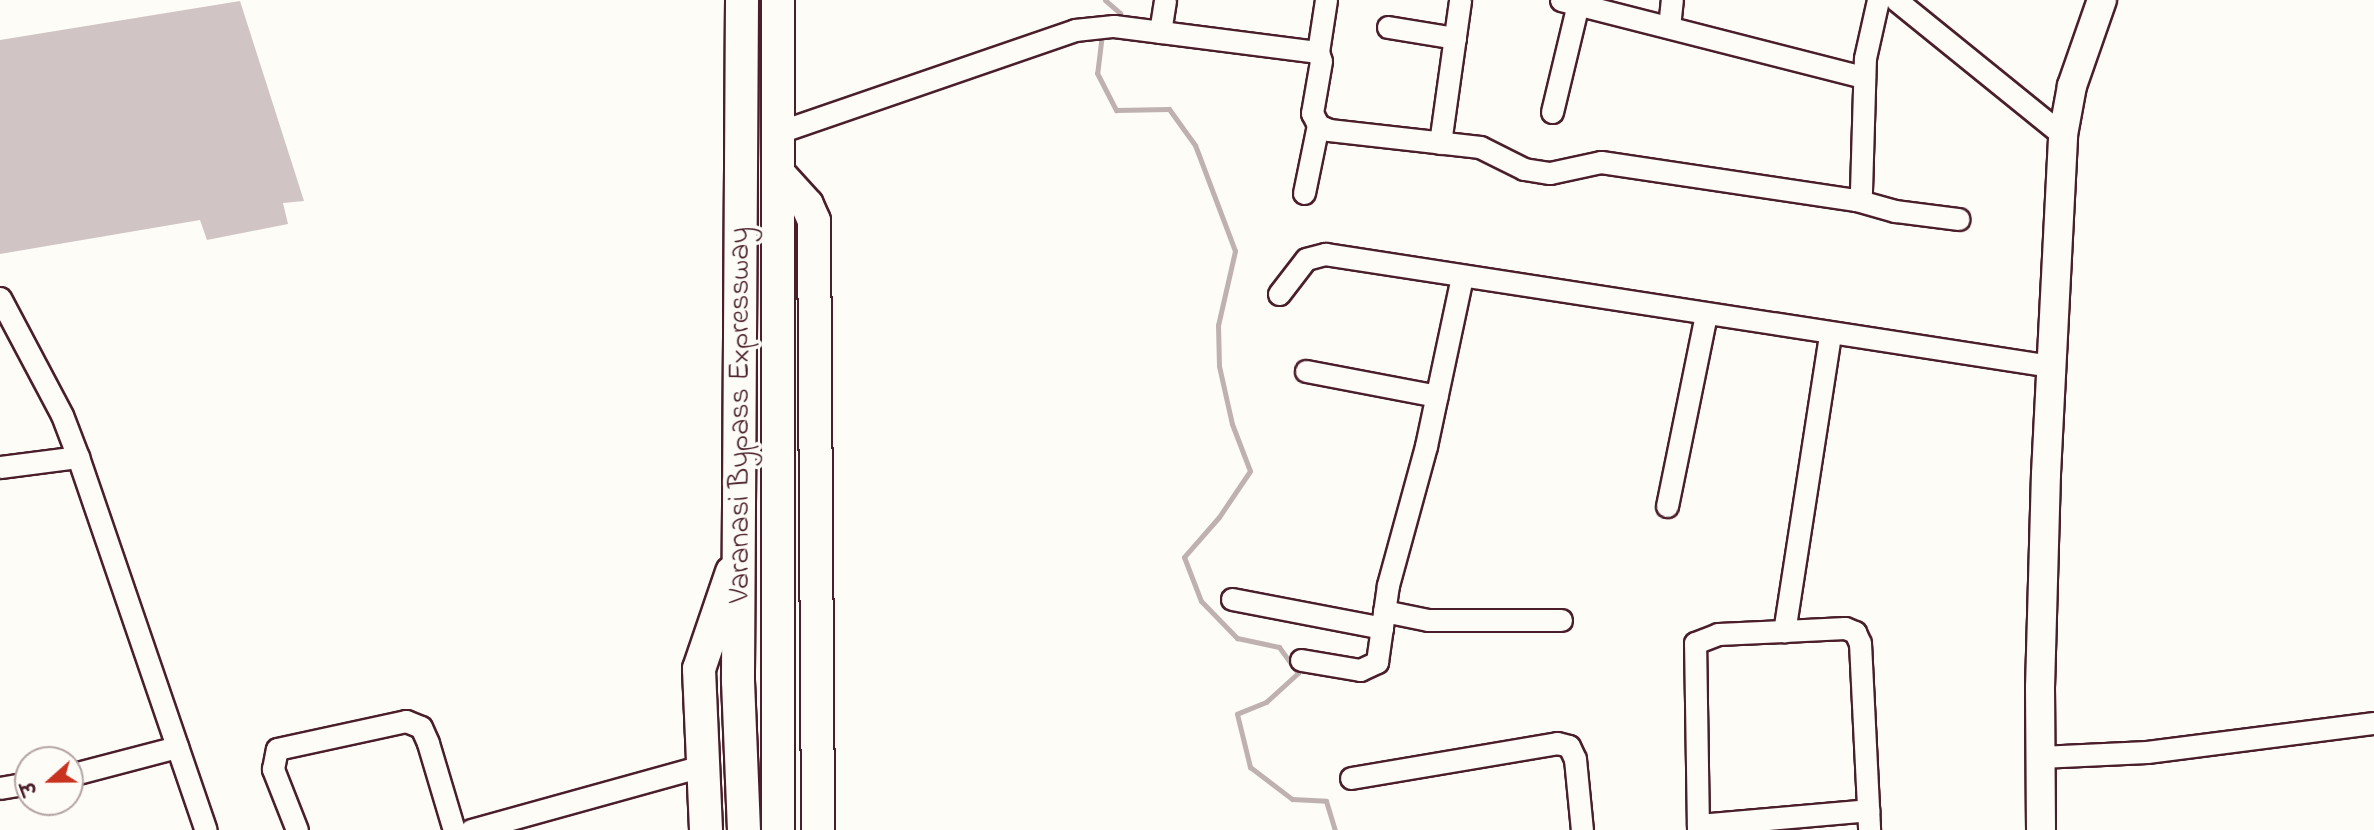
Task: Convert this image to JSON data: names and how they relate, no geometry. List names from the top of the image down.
{
  "streets": {
    "highway": ["Varanasi Bypass Expressway"]
  },
  "north": "left"
}
